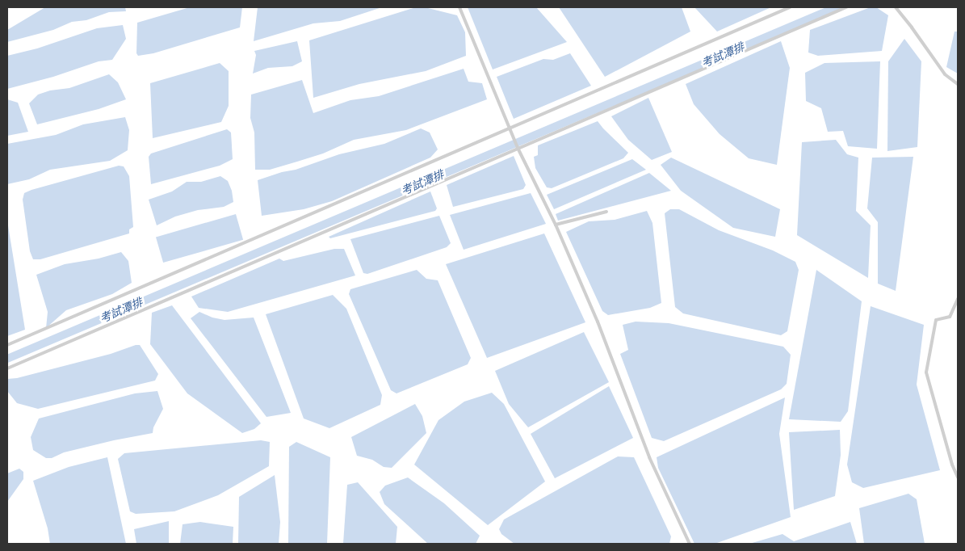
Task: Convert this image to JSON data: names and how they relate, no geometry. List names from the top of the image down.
{
  "water": ["考試潭排"]
}
